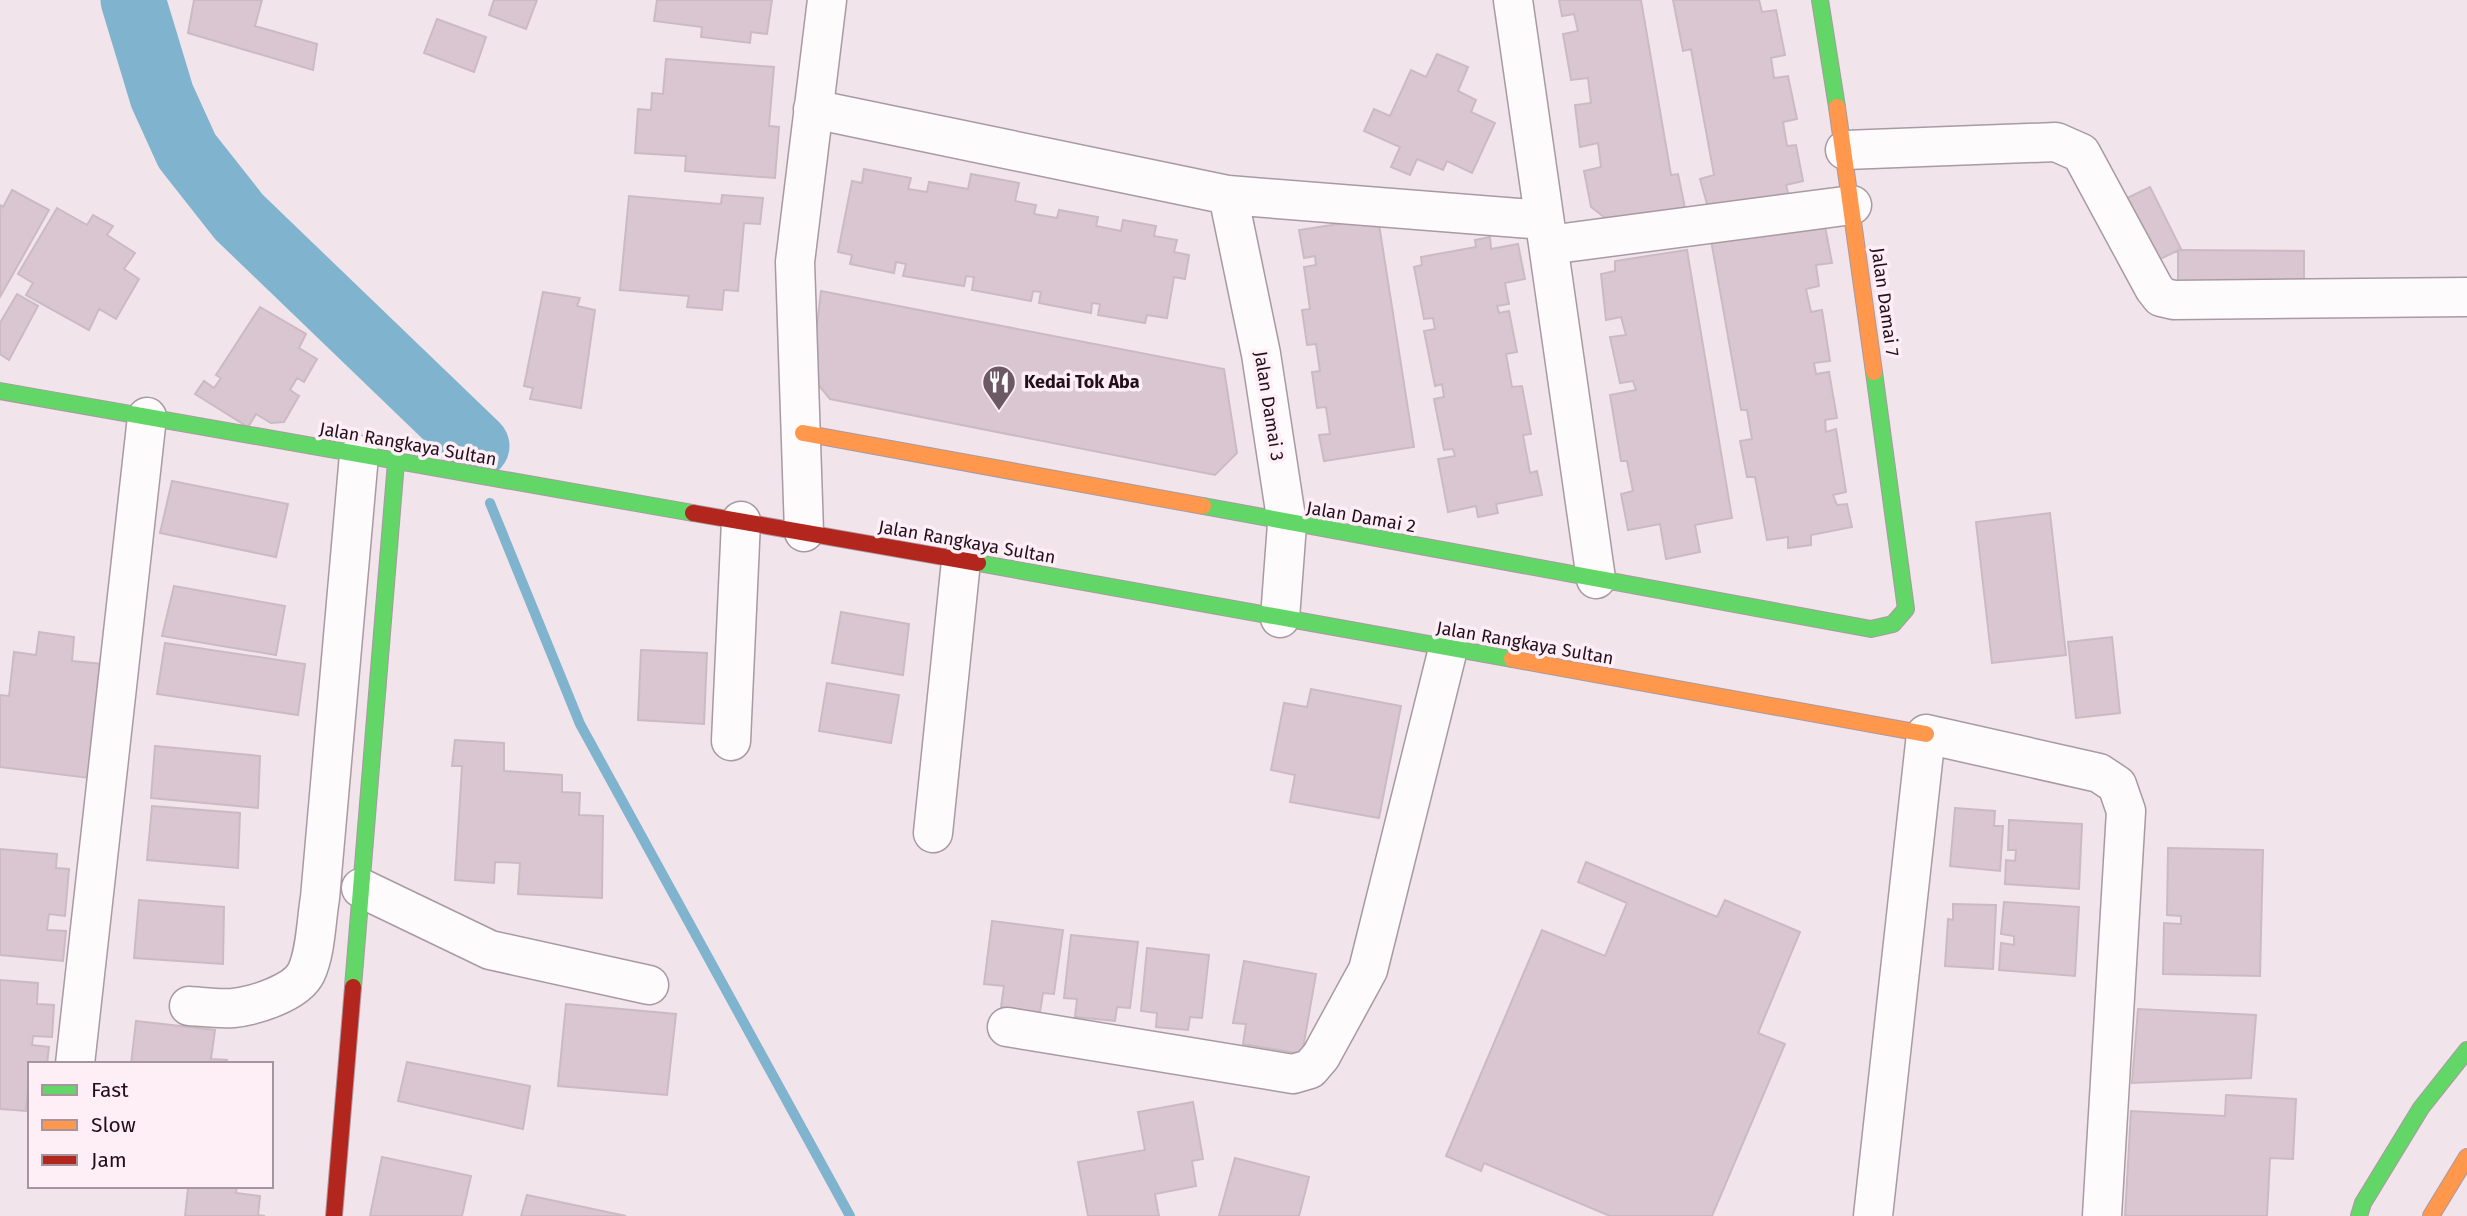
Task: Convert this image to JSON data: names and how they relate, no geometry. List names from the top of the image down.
{
  "streets": {
    "main road": ["Jalan Damai 7", "Jalan Rangkaya Sultan", "Jalan Damai 2"],
    "street": ["Jalan Damai 3"]
  },
  "crossings": [
    ["Jalan Damai 7", "Jalan Damai 2"],
    ["Jalan Damai 3", "Jalan Rangkaya Sultan"],
    ["Jalan Damai 3", "Jalan Damai 2"]
  ],
  "places": {
    "restaurant": ["Kedai Tok Aba"]
  },
  "legend": ["Fast", "Slow", "Jam"]
}
